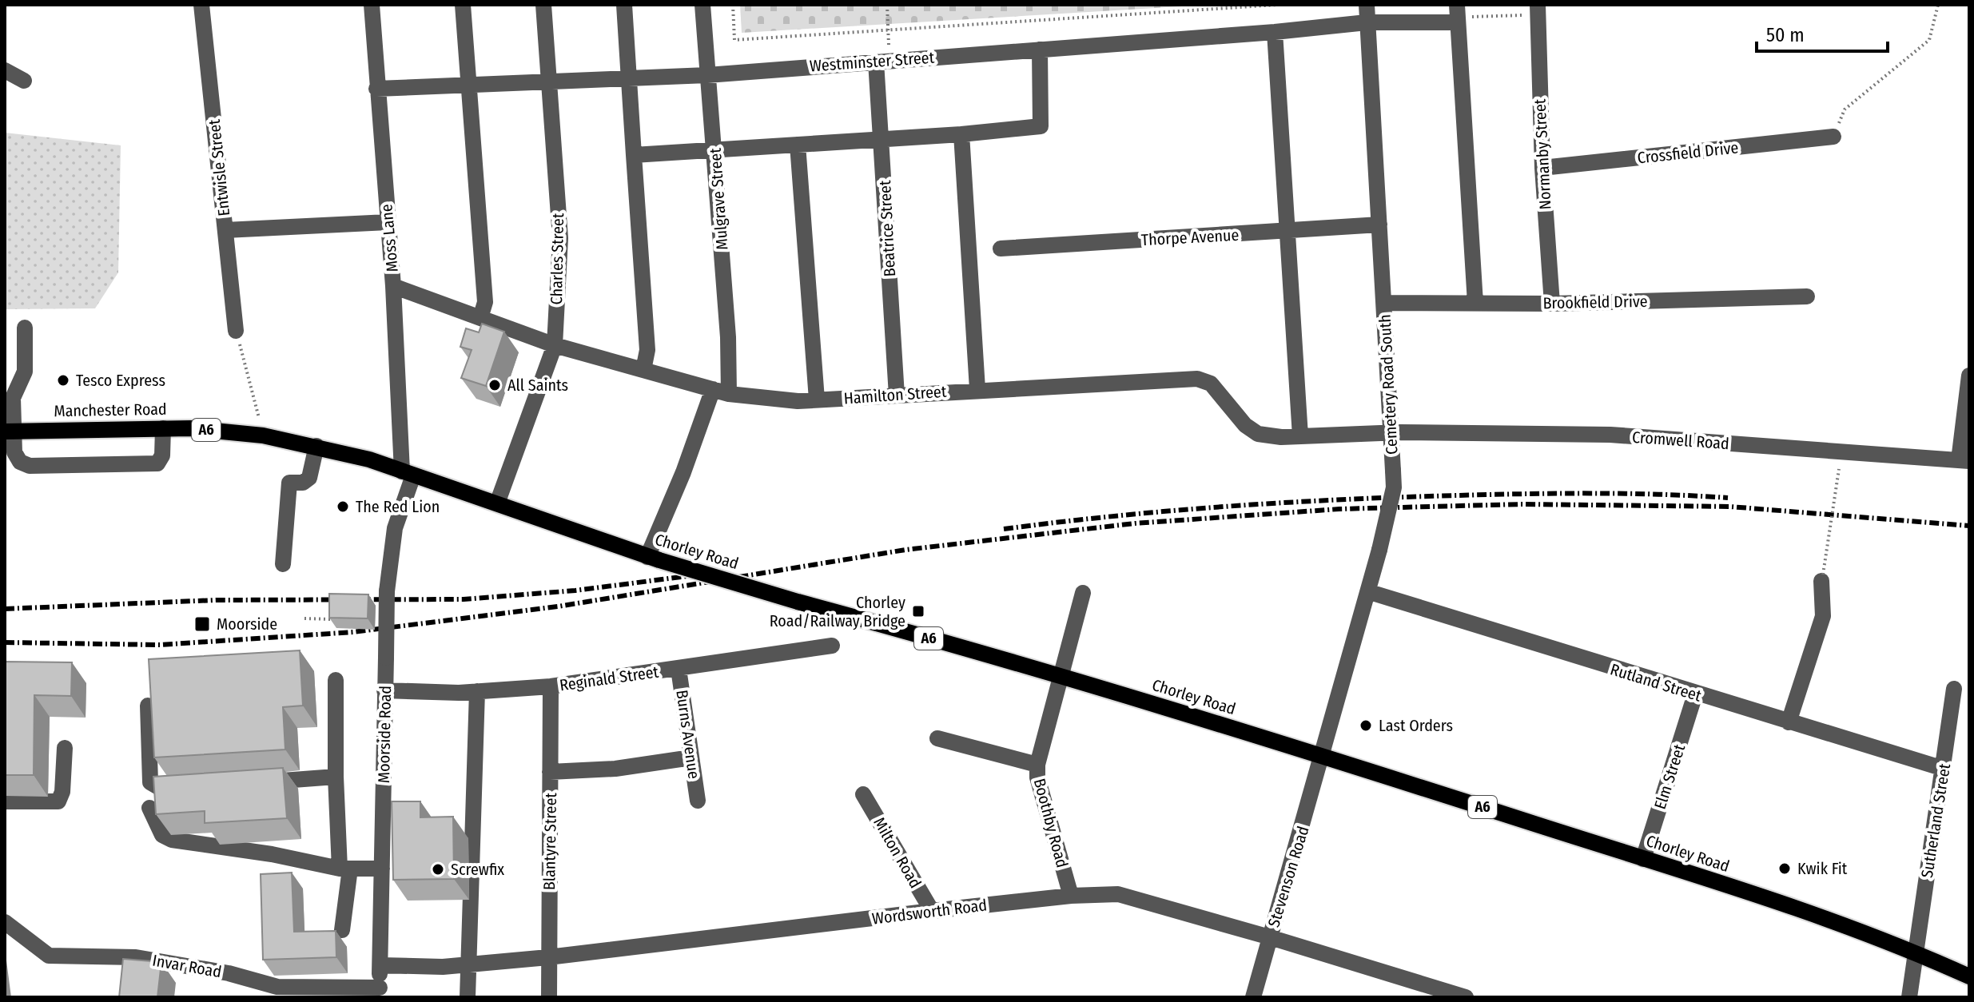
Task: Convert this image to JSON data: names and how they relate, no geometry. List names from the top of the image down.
{
  "streets": {
    "main road": ["Manchester Road", "A6", "Chorley Road"],
    "street": [
      "Westminster Street",
      "Crossfield Drive",
      "Normanby Street",
      "Entwisle Street",
      "Mulgrave Street",
      "Beatrice Street",
      "Thorpe Avenue",
      "Moss Lane",
      "Charles Street",
      "Brookfield Drive",
      "Cemetery Road South",
      "Hamilton Street",
      "Cromwell Road",
      "Reginald Street",
      "Rutland Street",
      "Moorside Road",
      "Burns Avenue",
      "Elm Street",
      "Sutherland Street",
      "Boothby Road",
      "Blantyre Street",
      "Milton Road",
      "Stevenson Road",
      "Wordsworth Road",
      "Invar Road"
    ]
  },
  "crossings": [
    ["Westminster Street", "Mulgrave Street"],
    ["Westminster Street", "Beatrice Street"],
    ["Westminster Street", "Moss Lane"],
    ["Westminster Street", "Charles Street"],
    ["Westminster Street", "Cemetery Road South"],
    ["Crossfield Drive", "Normanby Street"],
    ["Normanby Street", "Brookfield Drive"],
    ["Mulgrave Street", "Hamilton Street"],
    ["Beatrice Street", "Hamilton Street"],
    ["Thorpe Avenue", "Cemetery Road South"],
    ["Moss Lane", "Hamilton Street"],
    ["Moss Lane", "Manchester Road"],
    ["Moss Lane", "Chorley Road"],
    ["Moss Lane", "Moorside Road"],
    ["Charles Street", "Hamilton Street"],
    ["Charles Street", "Chorley Road"],
    ["Brookfield Drive", "Cemetery Road South"],
    ["Cemetery Road South", "Hamilton Street"],
    ["Cemetery Road South", "Cromwell Road"],
    ["Cemetery Road South", "Chorley Road"],
    ["Cemetery Road South", "Rutland Street"],
    ["Cemetery Road South", "Stevenson Road"],
    ["Hamilton Street", "Cromwell Road"],
    ["Manchester Road", "Chorley Road"],
    ["Manchester Road", "Moorside Road"],
    ["Chorley Road", "Moorside Road"],
    ["Chorley Road", "Elm Street"],
    ["Chorley Road", "Sutherland Street"],
    ["Chorley Road", "Boothby Road"],
    ["Chorley Road", "Stevenson Road"],
    ["Reginald Street", "Moorside Road"],
    ["Reginald Street", "Burns Avenue"],
    ["Reginald Street", "Blantyre Street"],
    ["Rutland Street", "Elm Street"],
    ["Rutland Street", "Sutherland Street"],
    ["Moorside Road", "Wordsworth Road"],
    ["Moorside Road", "Invar Road"],
    ["Boothby Road", "Wordsworth Road"],
    ["Blantyre Street", "Wordsworth Road"],
    ["Milton Road", "Wordsworth Road"],
    ["Stevenson Road", "Wordsworth Road"]
  ],
  "places": {
    "other": [
      "Tesco Express",
      "All Saints",
      "The Red Lion",
      "Last Orders",
      "Kwik Fit",
      "Screwfix"
    ],
    "transit": ["Chorley Road/Railway Bridge", "Moorside"]
  },
  "scale_bar": "50 m"
}
